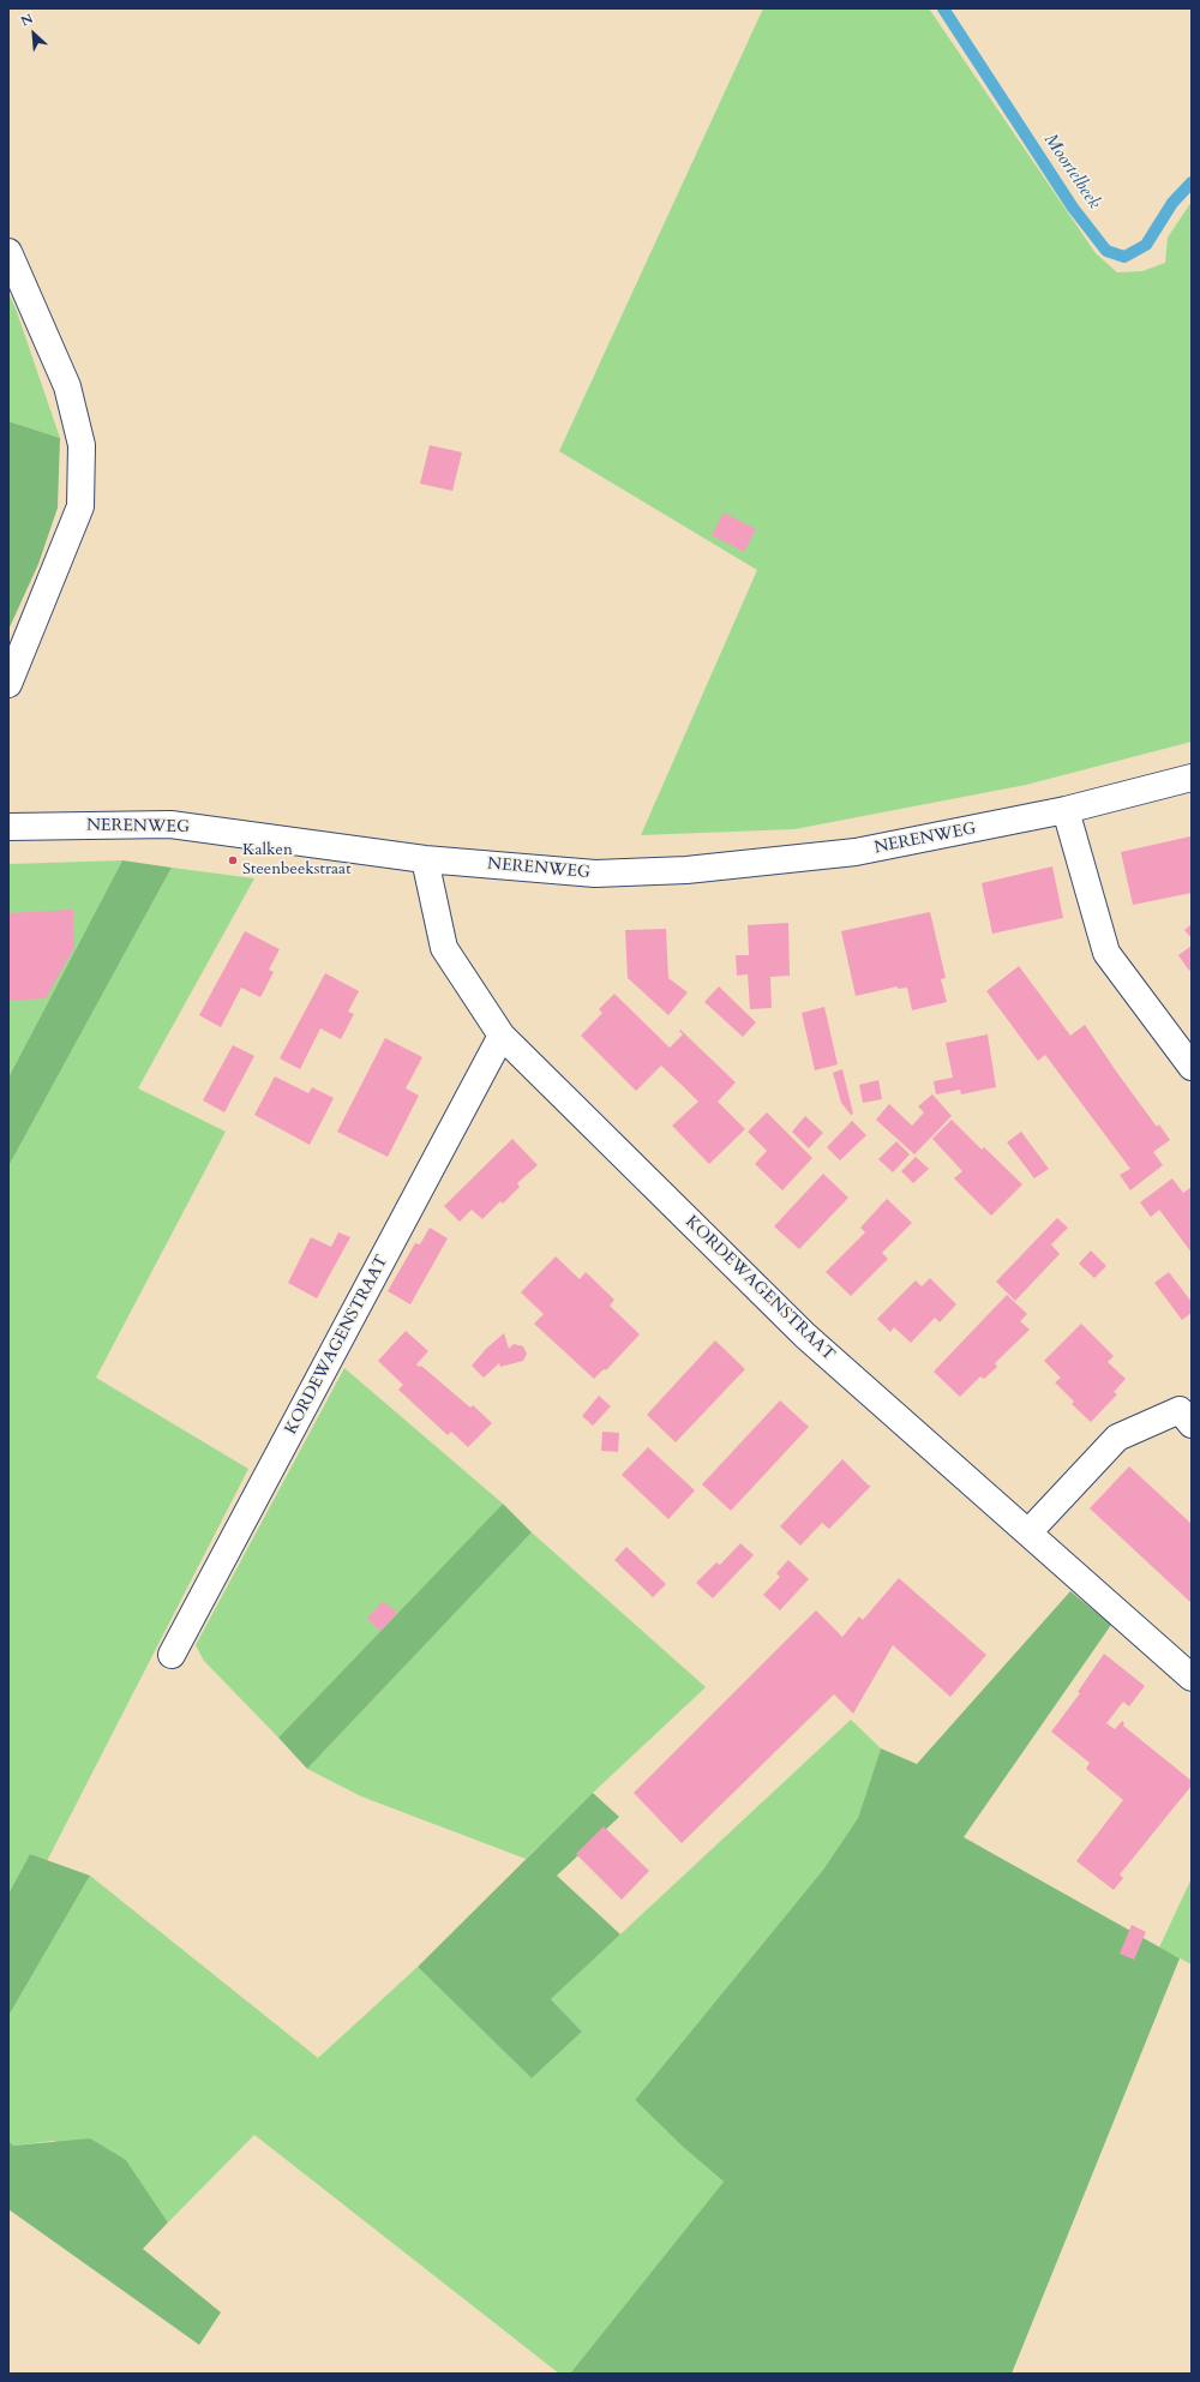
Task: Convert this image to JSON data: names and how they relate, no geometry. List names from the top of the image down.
{
  "streets": {
    "street": ["NERENWEG", "KORDEWAGENSTRAAT"]
  },
  "crossings": [
    ["NERENWEG", "KORDEWAGENSTRAAT"]
  ],
  "water": ["Moortelbeek"],
  "places": ["Kalken Steenbeekstraat"],
  "north": "top left"
}
